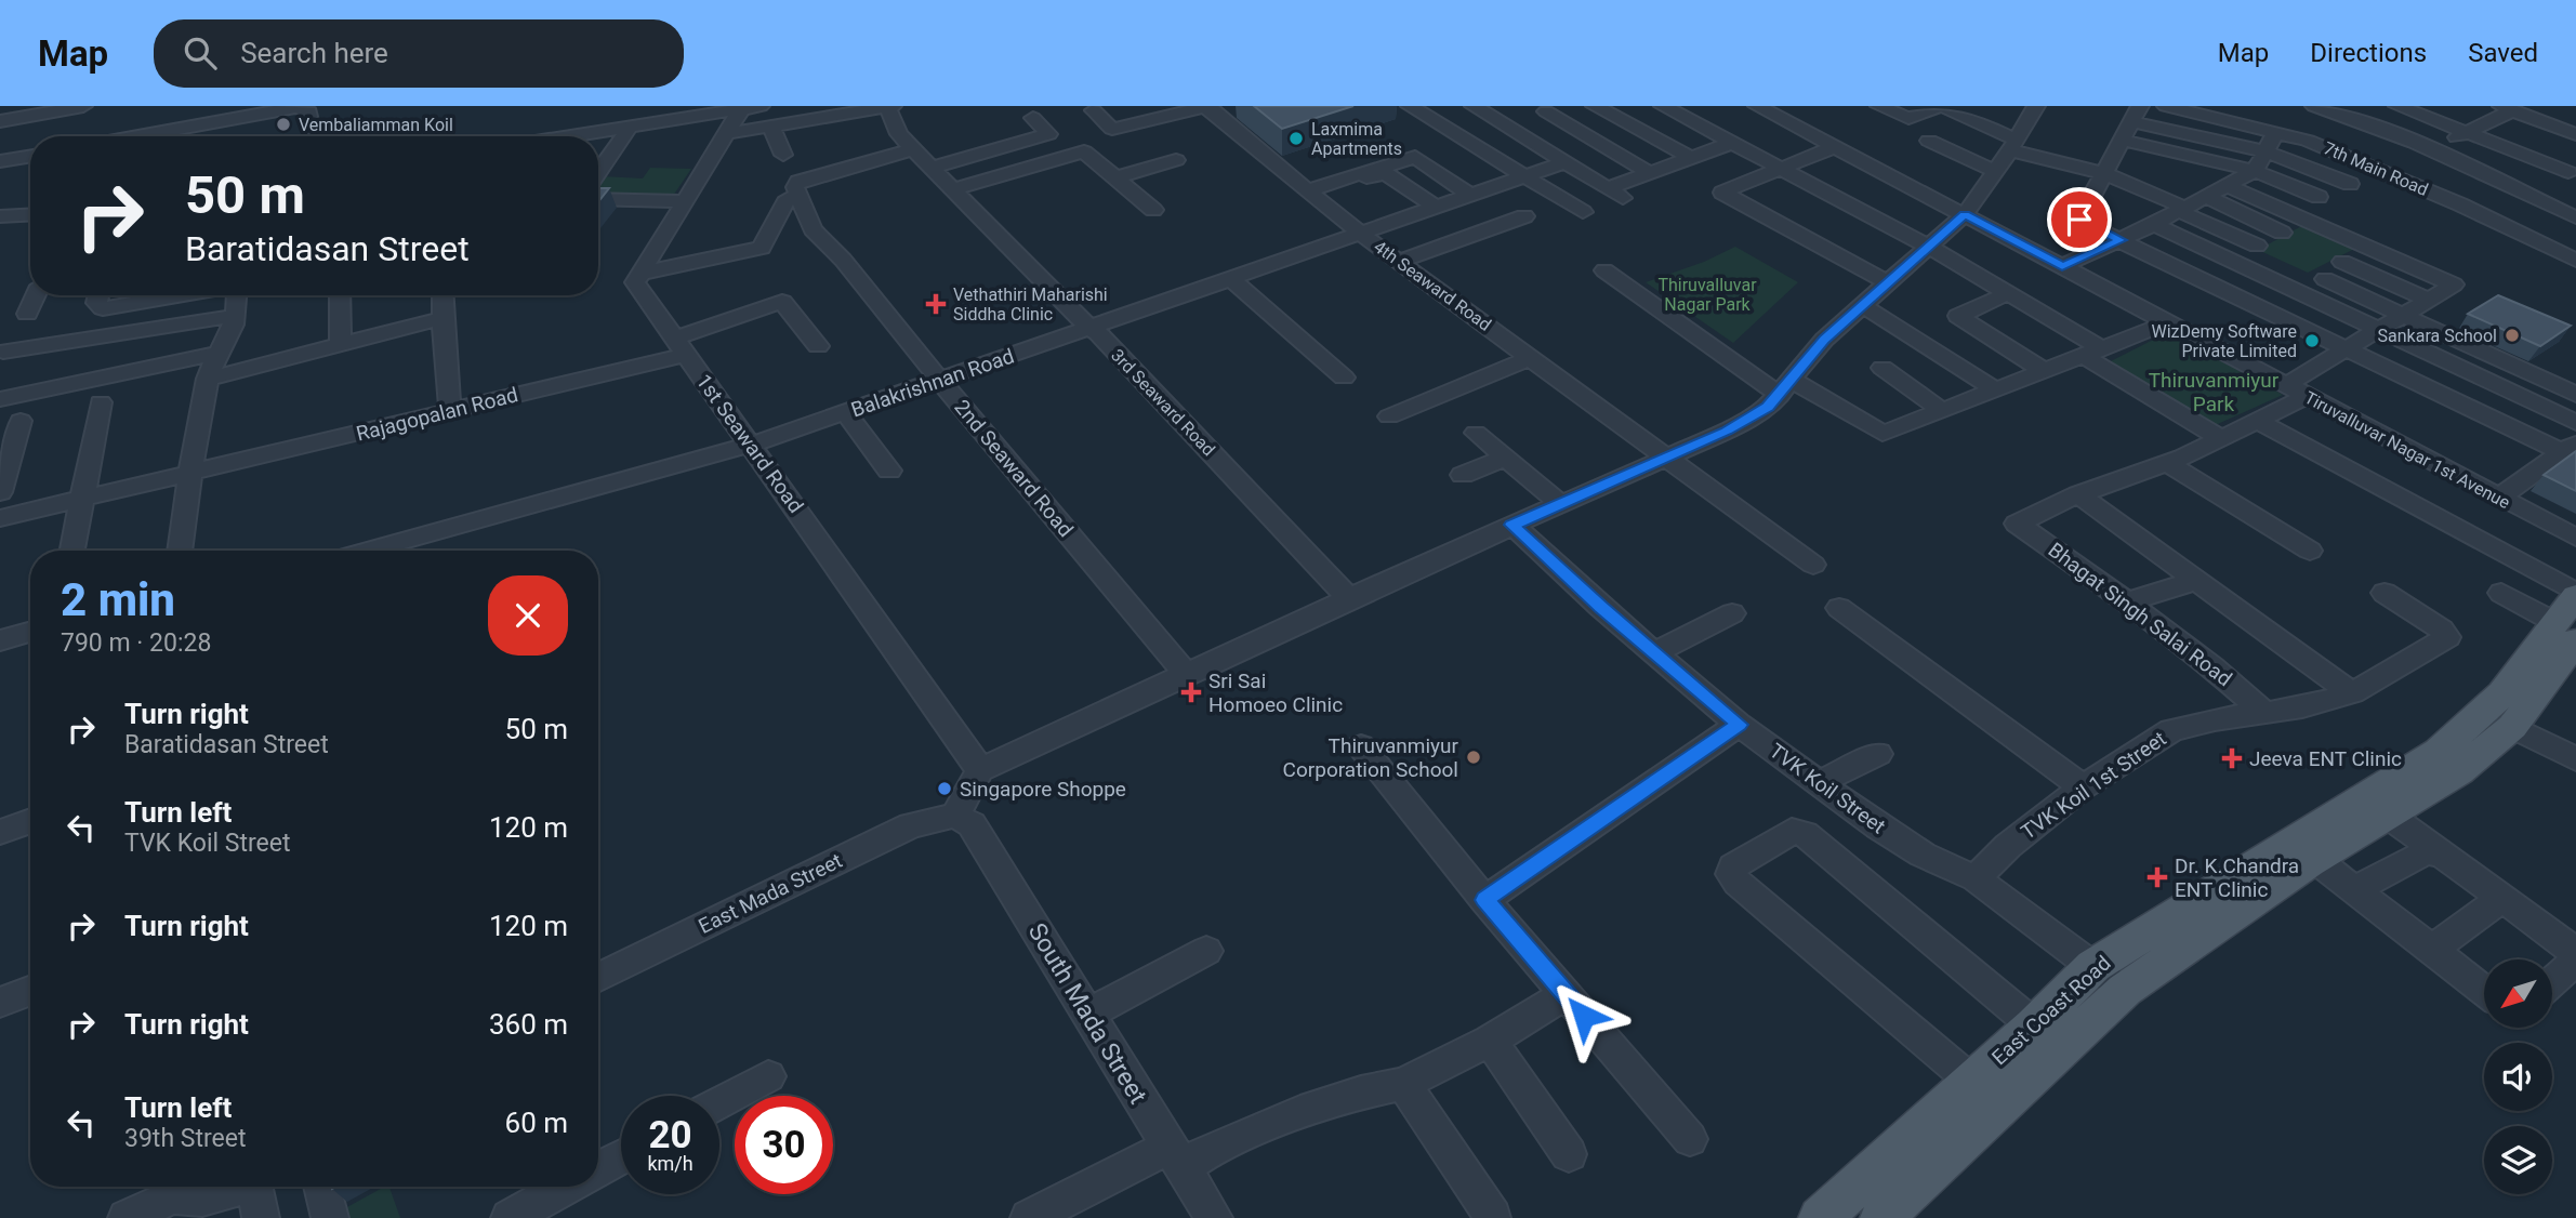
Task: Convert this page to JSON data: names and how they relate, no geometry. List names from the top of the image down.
{
  "streets": {
    "main road": ["East Coast Road"],
    "street": [
      "7th Main Road",
      "4th Seaward Road",
      "Balakrishnan Road",
      "3rd Seaward Road",
      "Rajagopalan Road",
      "1st Seaward Road",
      "Tiruvalluvar Nagar 1st Avenue",
      "2nd Seaward Road",
      "Bhagat Singh Salai Road",
      "TVK Koil 1st Street",
      "TVK Koil Street",
      "East Mada Street",
      "South Mada Street"
    ]
  },
  "crossings": [
    ["4th Seaward Road", "Balakrishnan Road"],
    ["Balakrishnan Road", "3rd Seaward Road"],
    ["Balakrishnan Road", "1st Seaward Road"],
    ["Balakrishnan Road", "2nd Seaward Road"],
    ["3rd Seaward Road", "2nd Seaward Road"],
    ["Rajagopalan Road", "1st Seaward Road"],
    ["Bhagat Singh Salai Road", "TVK Koil 1st Street"],
    ["TVK Koil 1st Street", "TVK Koil Street"],
    ["TVK Koil Street", "East Coast Road"],
    ["East Mada Street", "South Mada Street"]
  ],
  "parks": ["Thiruvalluvar Nagar Park", "Thiruvanmiyur Park"],
  "places": {
    "other": [
      "Vembaliamman Koil",
      "Laxmima Apartments",
      "Sankara School",
      "WizDemy Software Private Limited",
      "Thiruvanmiyur Corporation School",
      "Singapore Shoppe"
    ],
    "health": [
      "Vethathiri Maharishi Siddha Clinic",
      "Sri Sai Homoeo Clinic",
      "Jeeva ENT Clinic",
      "Dr. K.Chandra ENT Clinic"
    ]
  },
  "north": "bottom left",
  "page": {
    "header": "Map",
    "search": "Search here",
    "nav": ["Map", "Directions", "Saved"],
    "turn": ["50 m", "Baratidasan Street"],
    "heading": ["2 min", "790 m · 20:28"],
    "list": [
      {
        "name": "Turn right",
        "note": "Baratidasan Street",
        "value": "50 m"
      },
      {
        "name": "Turn left",
        "note": "TVK Koil Street",
        "value": "120 m"
      },
      {
        "name": "Turn right",
        "value": "120 m"
      },
      {
        "name": "Turn right",
        "value": "360 m"
      },
      {
        "name": "Turn left",
        "note": "39th Street",
        "value": "60 m"
      }
    ],
    "speed": "20 km/h",
    "limit": "30"
  }
}
